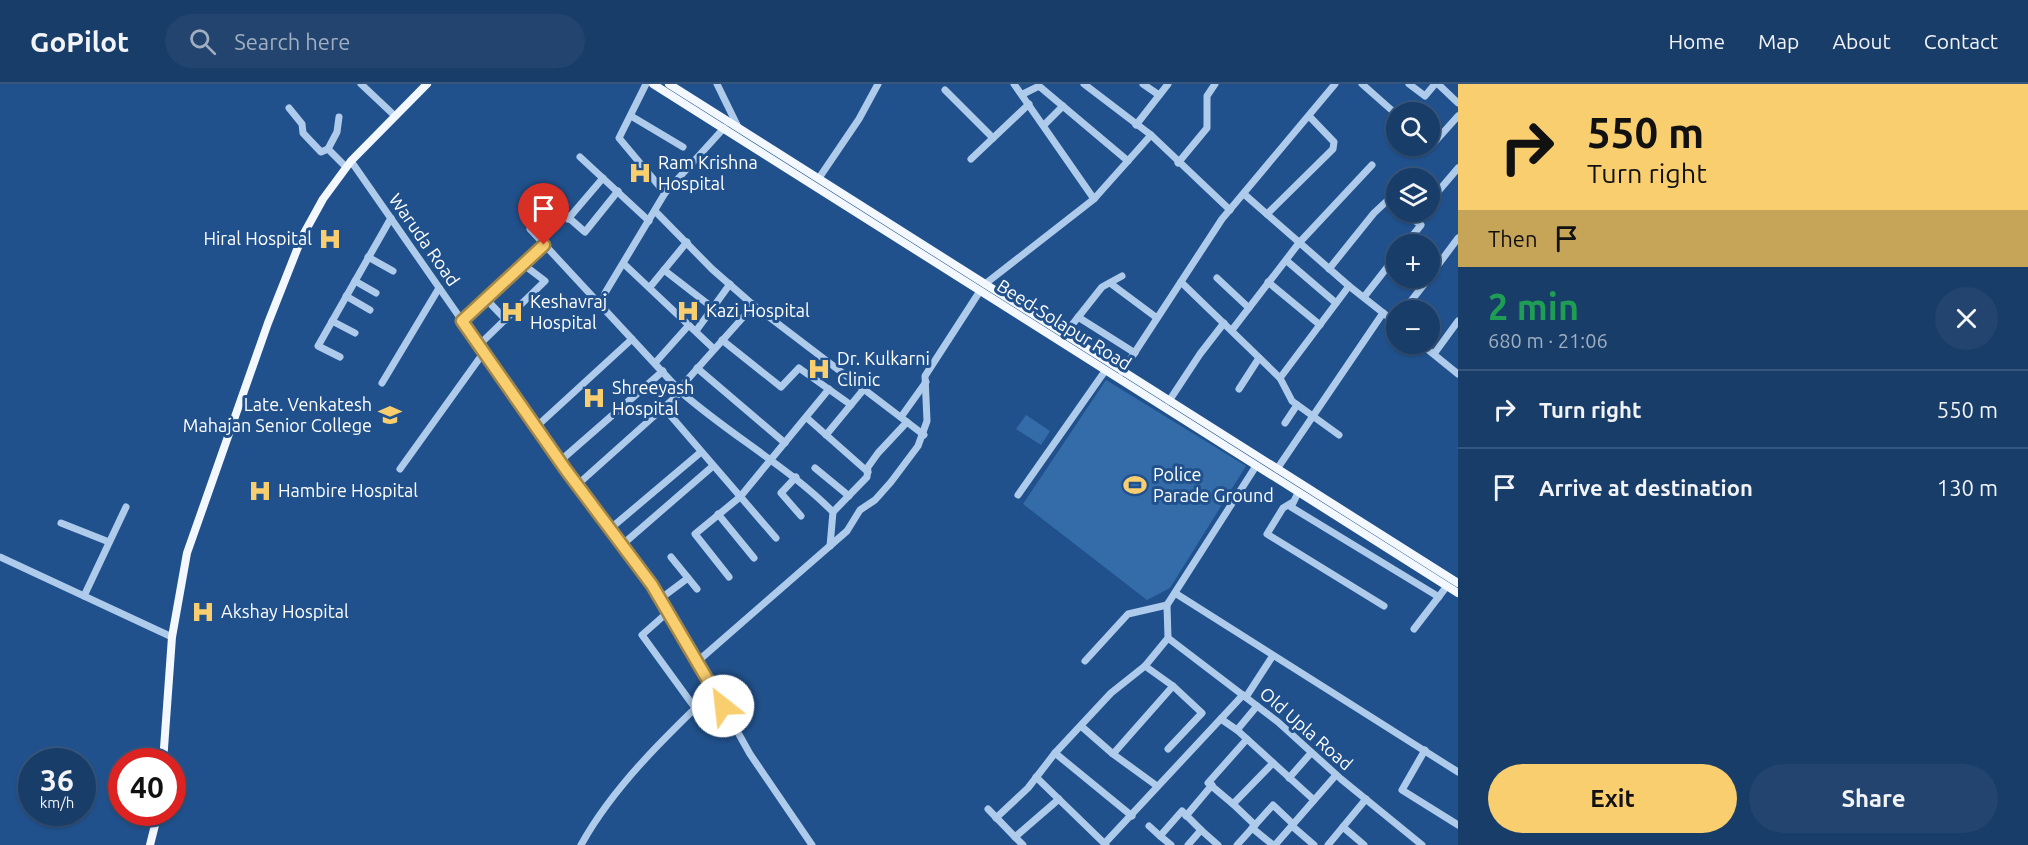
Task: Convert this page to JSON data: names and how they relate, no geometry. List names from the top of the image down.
{
  "streets": {
    "main road": ["Beed-Solapur Road"],
    "street": ["Waruda Road", "Old Upla Road"]
  },
  "places": {
    "hospital": [
      "Ram Krishna Hospital",
      "Hiral Hospital",
      "Kazi Hospital",
      "Keshavraj Hospital",
      "Dr. Kulkarni Clinic",
      "Shreeyash Hospital",
      "Hambire Hospital",
      "Akshay Hospital"
    ],
    "school or university": ["Late. Venkatesh Mahajan Senior College"],
    "sports": ["Police Parade Ground"]
  },
  "page": {
    "header": "GoPilot",
    "search": "Search here",
    "nav": [
      "Home",
      "Map",
      "About",
      "Contact"
    ],
    "turn": ["550 m", "Turn right"],
    "map_buttons": ["+", "−"],
    "then": "Then",
    "heading": ["2 min", "680 m · 21:06"],
    "list": [
      {
        "name": "Turn right",
        "value": "550 m"
      },
      {
        "name": "Arrive at destination",
        "value": "130 m"
      }
    ],
    "speed": "36 km/h",
    "limit": "40",
    "buttons": ["Exit", "Share"]
  }
}
